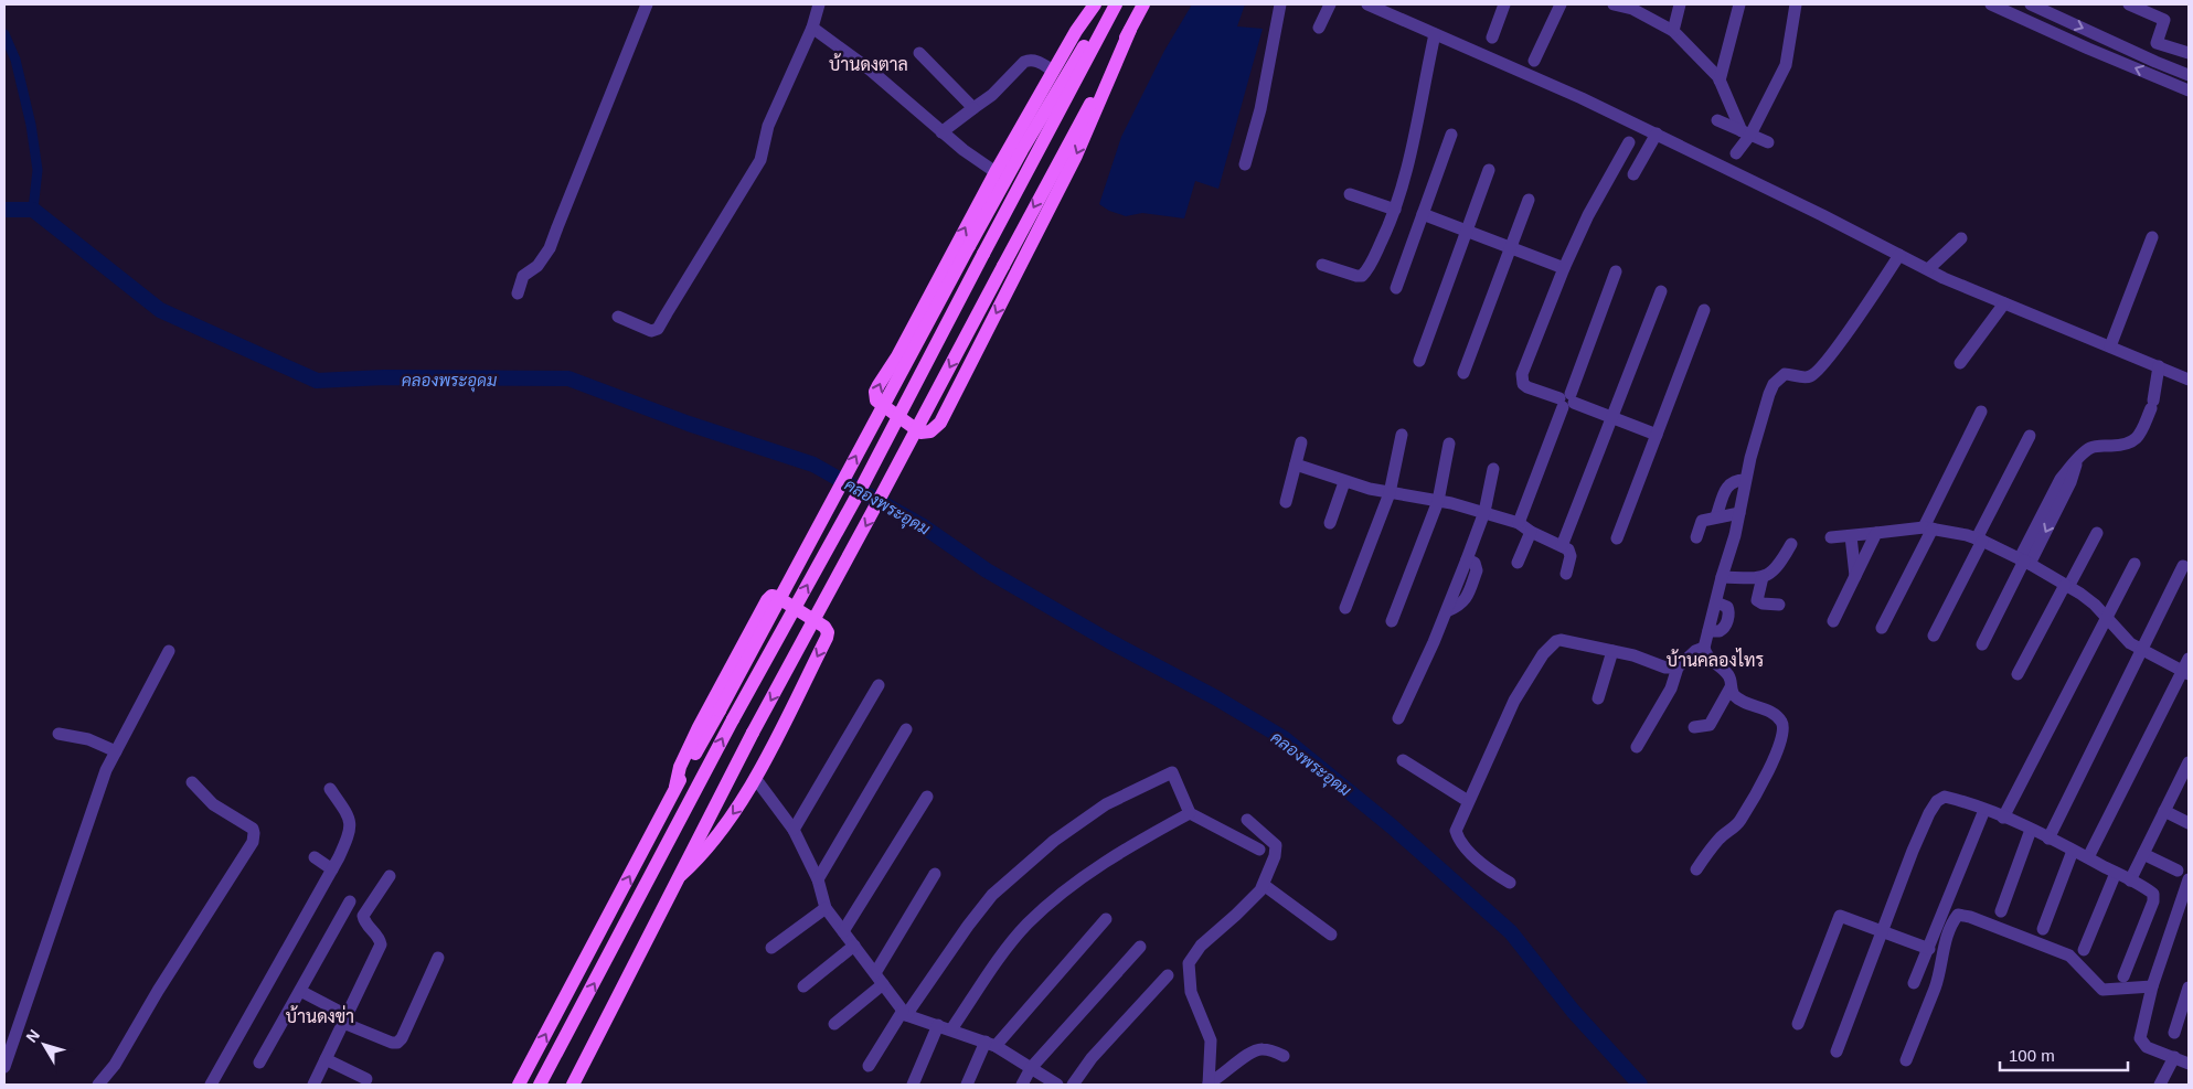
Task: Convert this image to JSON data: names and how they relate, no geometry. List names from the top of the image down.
{
  "districts": ["บ้านดงตาล", "บ้านคลองไทร", "บ้านดงข่า"],
  "water": ["คลองพระอุดม"],
  "scale_bar": "100 m",
  "north": "top left"
}
